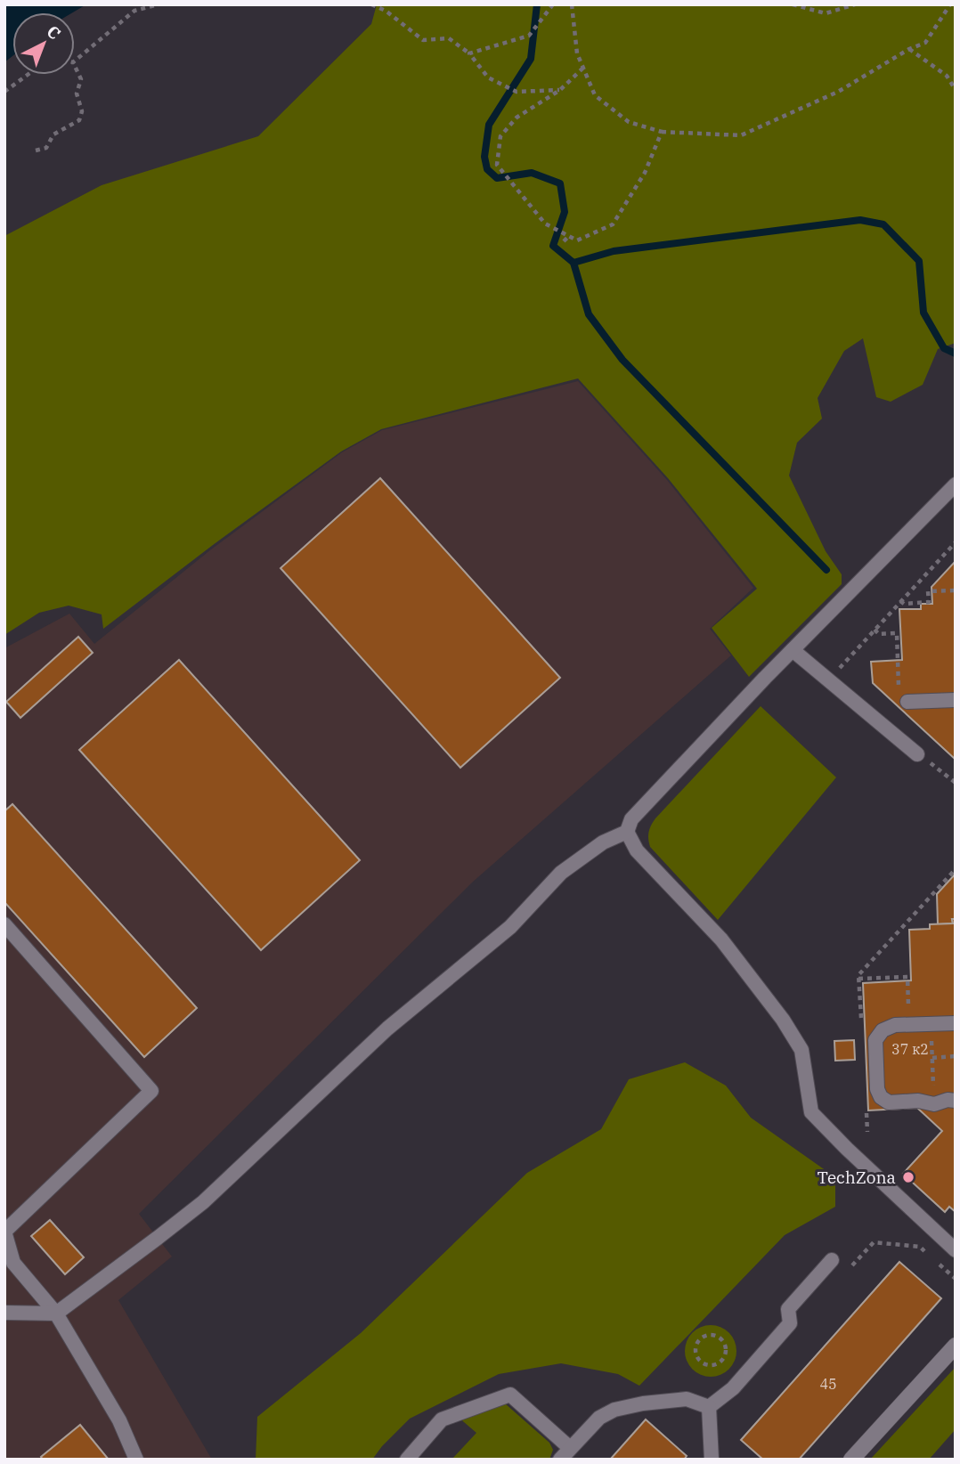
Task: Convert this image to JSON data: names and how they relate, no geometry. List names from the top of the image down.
{
  "places": ["TechZona"],
  "house_numbers": ["37 к2", "45"],
  "north": "top right"
}
